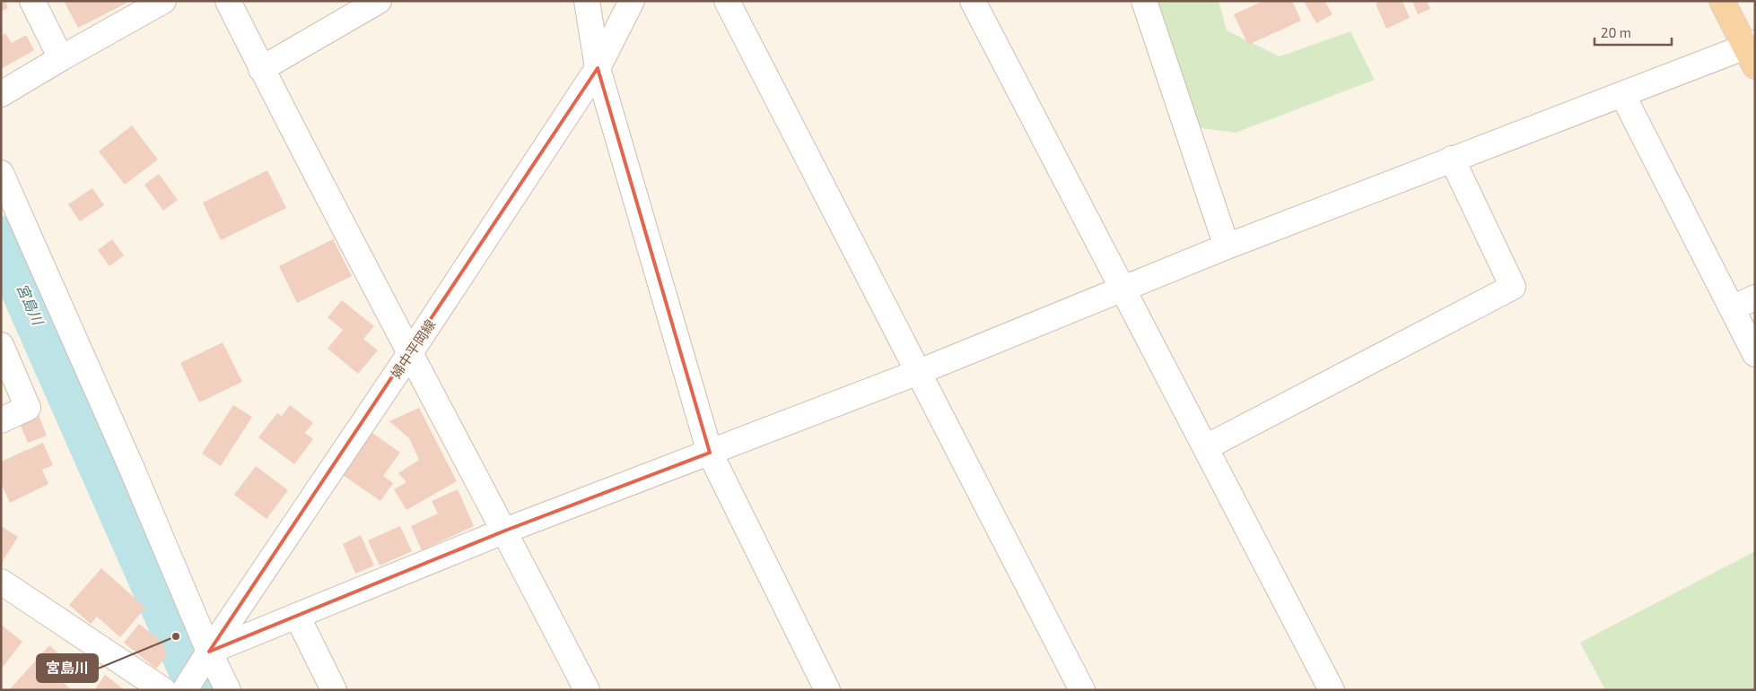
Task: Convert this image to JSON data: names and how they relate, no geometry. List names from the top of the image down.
{
  "streets": {
    "street": ["婦中平岡線"]
  },
  "water": ["宮島川"],
  "places": ["宮島川"],
  "scale_bar": "20 m"
}
